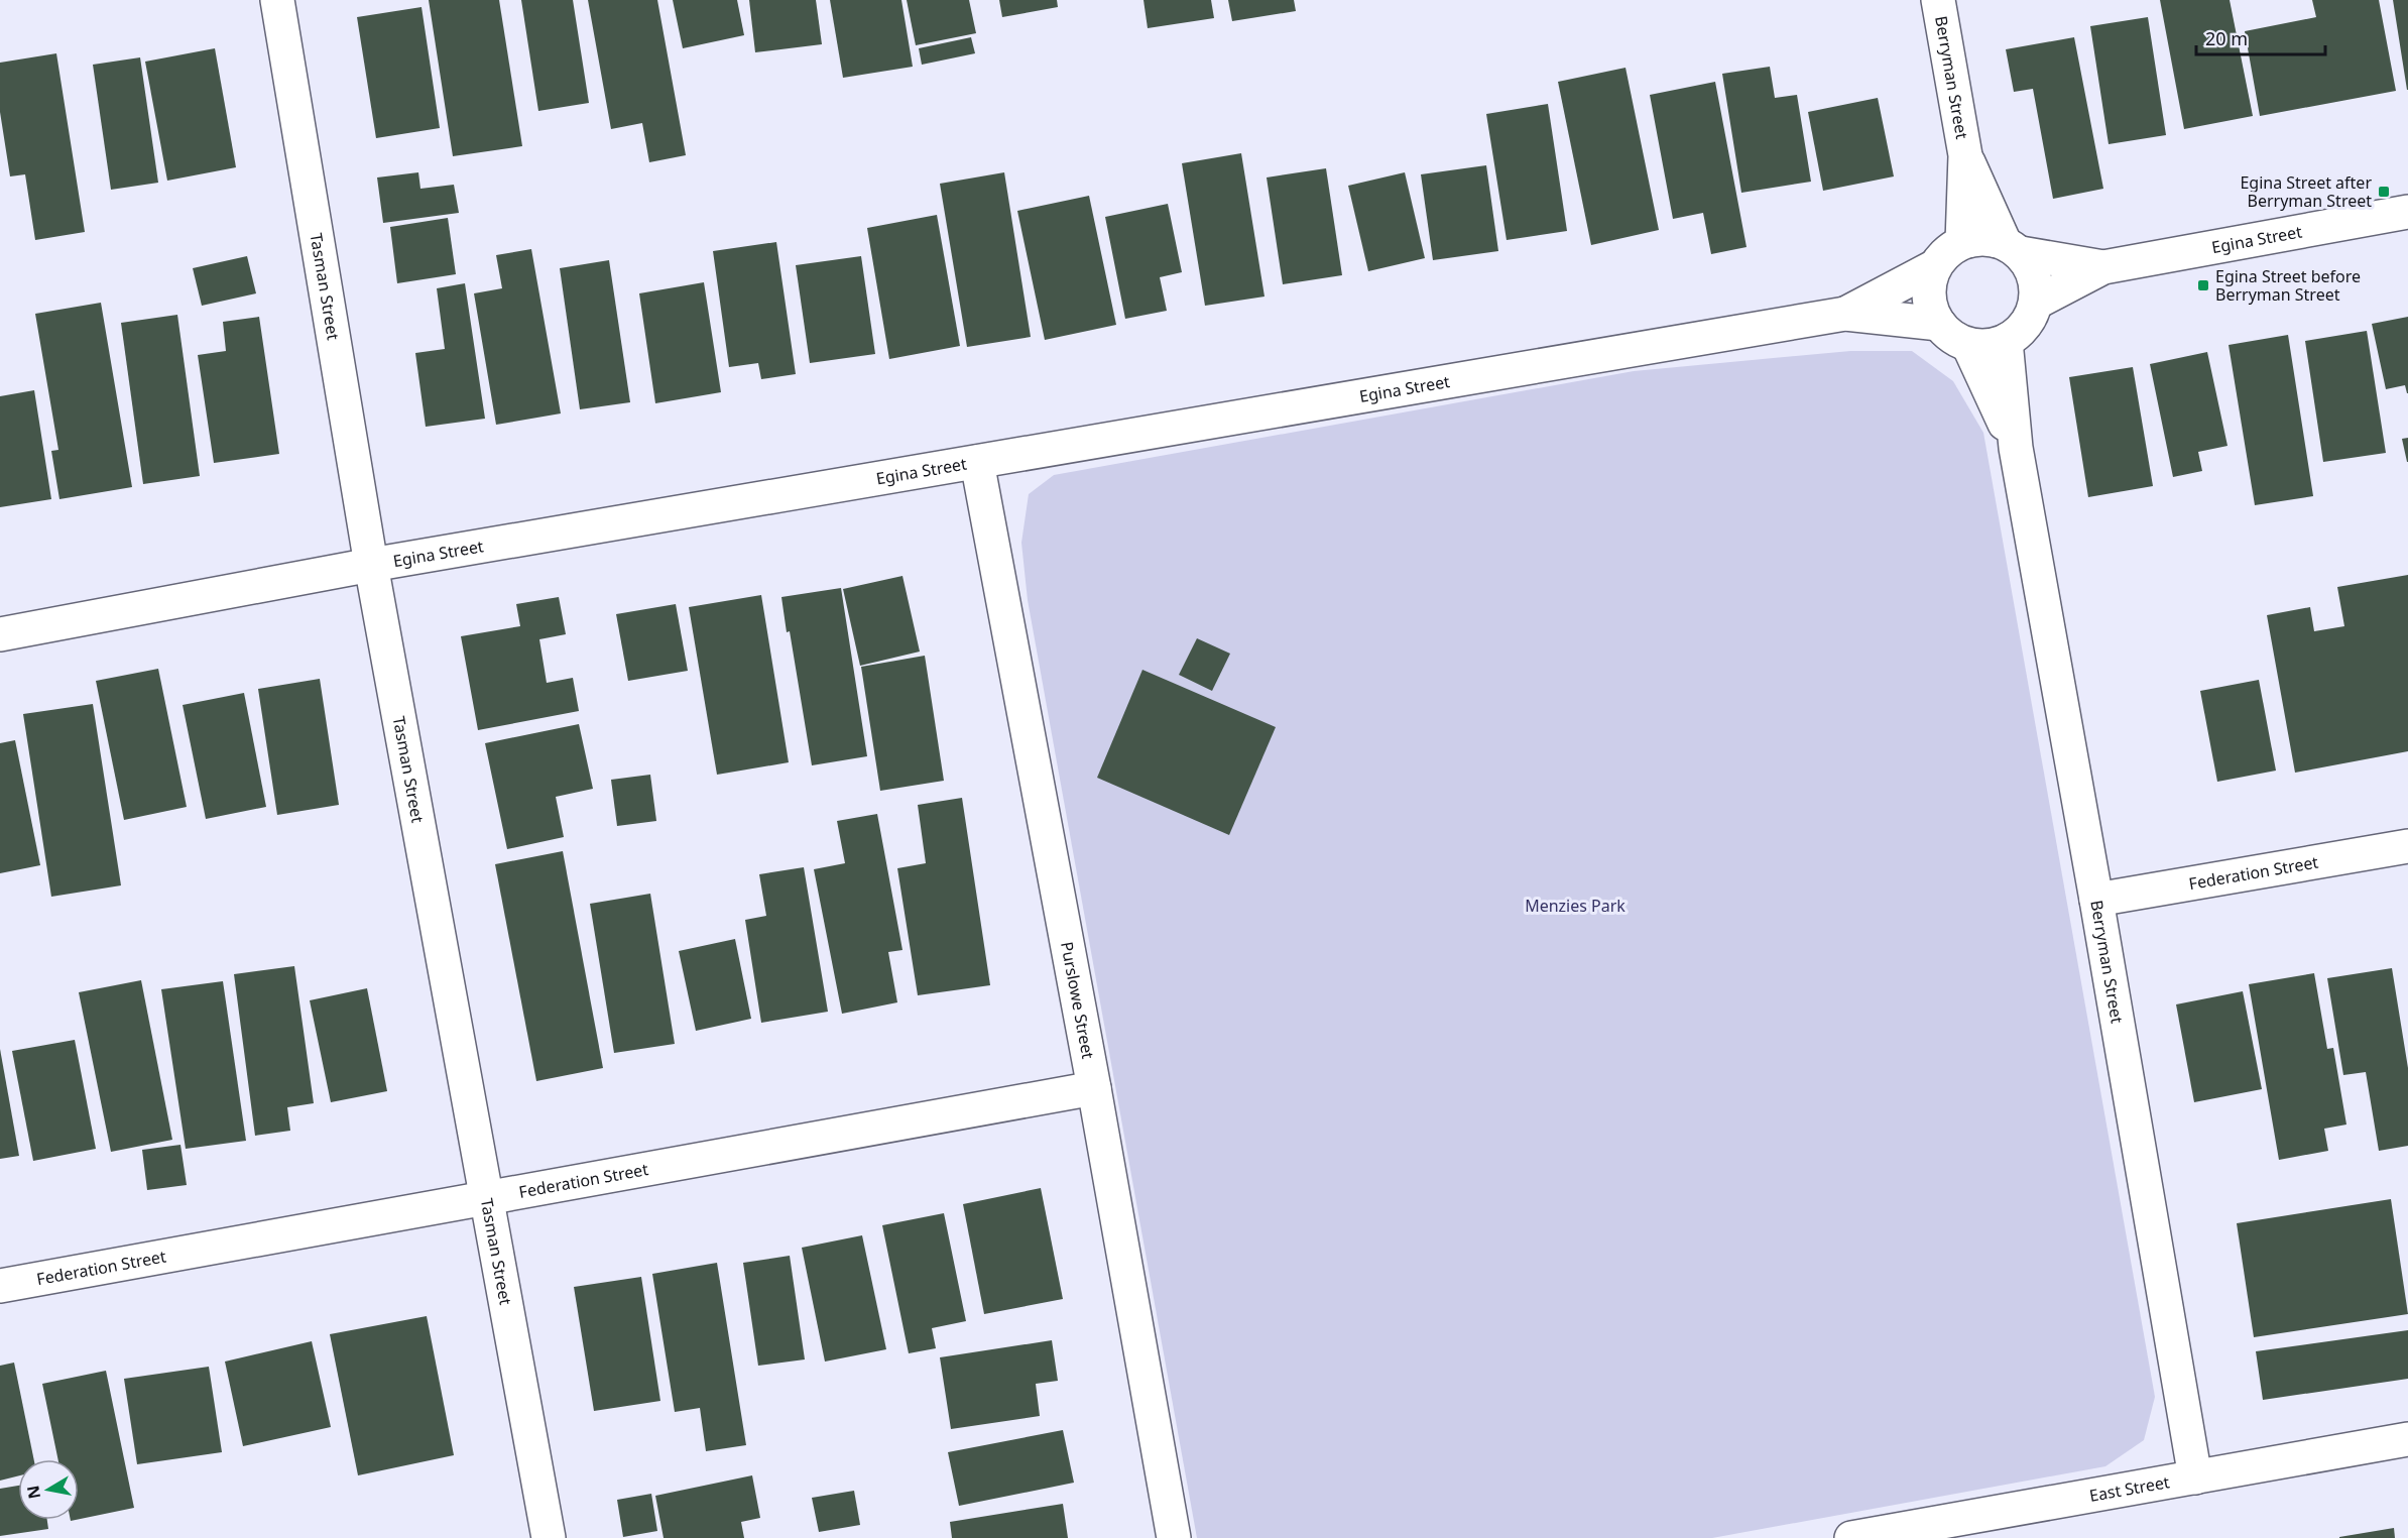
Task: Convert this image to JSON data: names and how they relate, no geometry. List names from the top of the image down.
{
  "streets": {
    "street": [
      "Berryman Street",
      "Egina Street",
      "Tasman Street",
      "Federation Street",
      "Purslowe Street",
      "East Street"
    ]
  },
  "crossings": [
    ["Berryman Street", "Egina Street"],
    ["Berryman Street", "Federation Street"],
    ["Berryman Street", "East Street"],
    ["Egina Street", "Tasman Street"],
    ["Egina Street", "Purslowe Street"],
    ["Tasman Street", "Federation Street"],
    ["Federation Street", "Purslowe Street"]
  ],
  "parks": ["Menzies Park"],
  "places": {
    "transit": ["Egina Street after Berryman Street", "Egina Street before Berryman Street"]
  },
  "scale_bar": "20 m",
  "north": "left"
}
